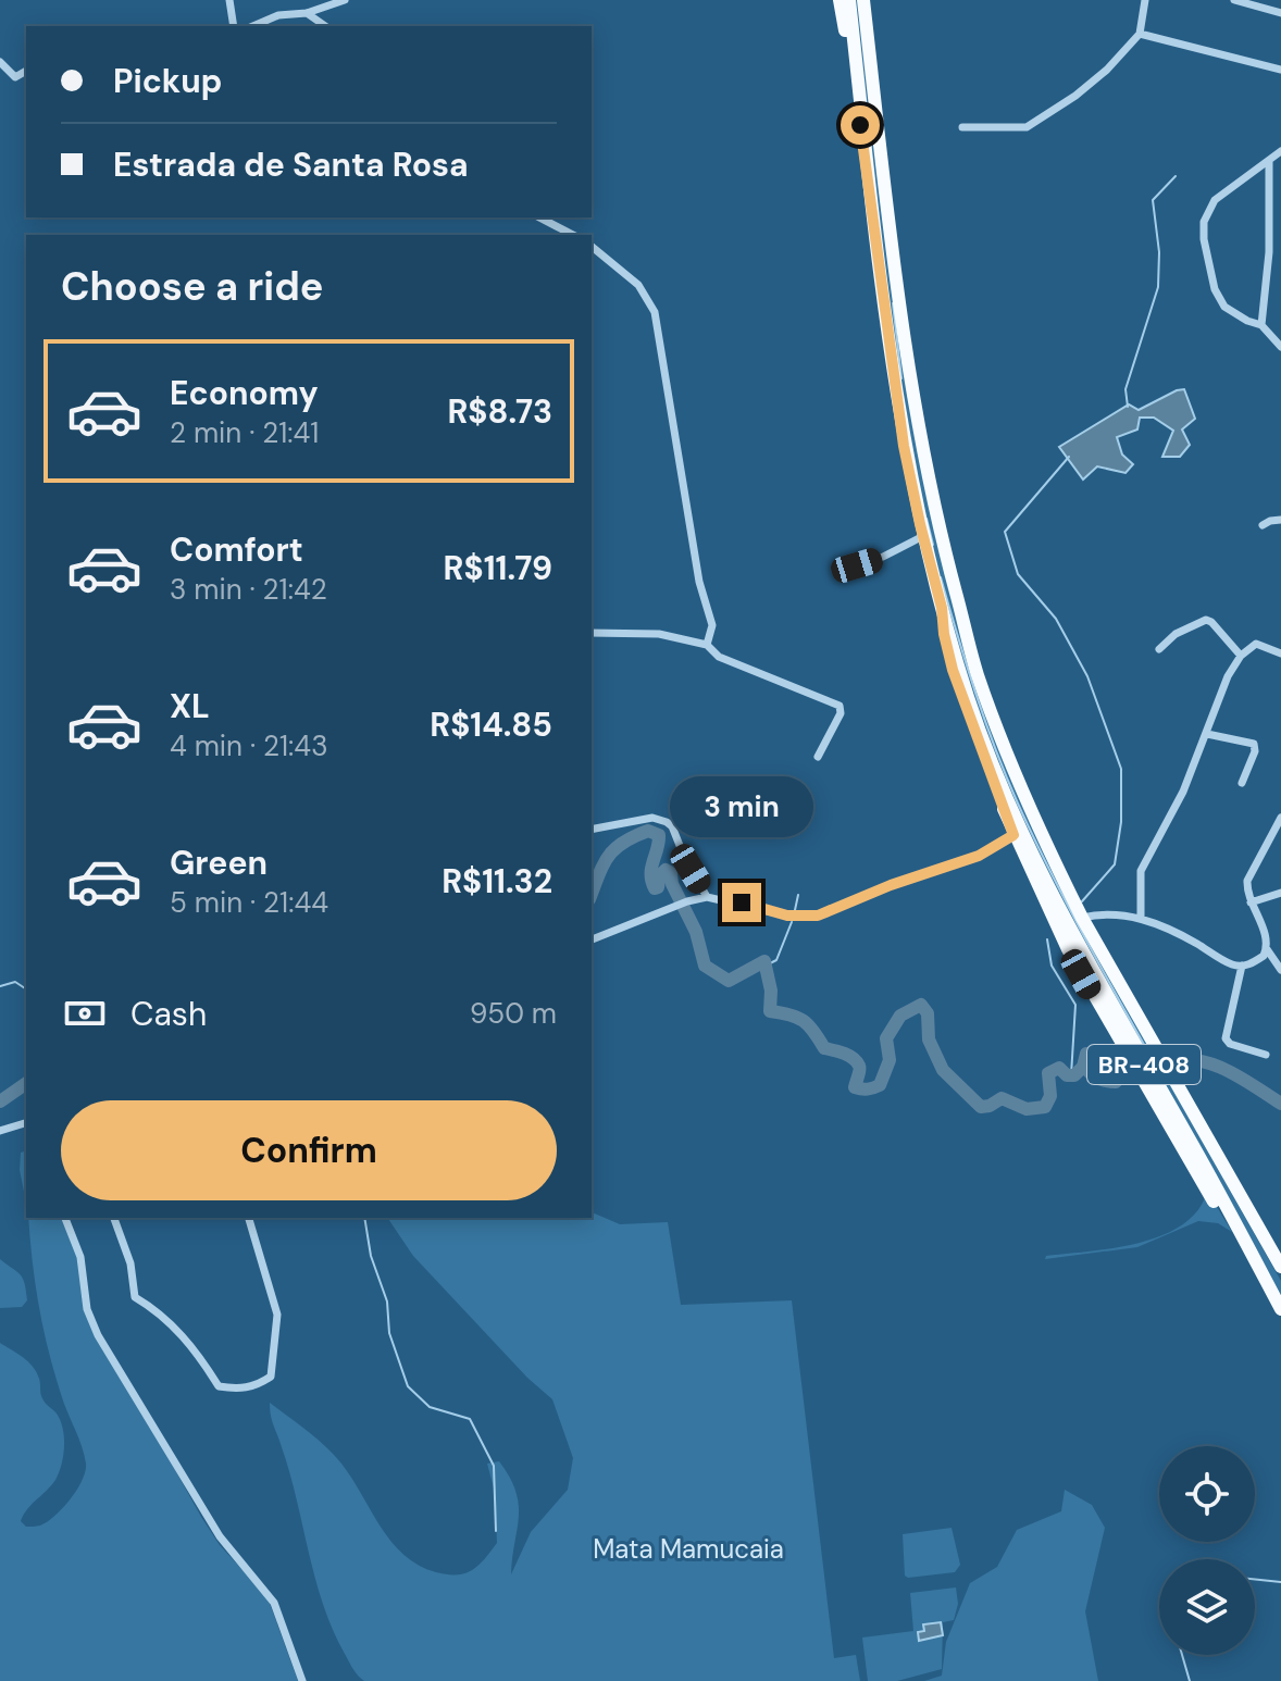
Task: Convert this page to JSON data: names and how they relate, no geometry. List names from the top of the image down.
{
  "streets": {
    "highway": ["BR-408"]
  },
  "parks": ["Mata Mamucaia"],
  "page": {
    "banner": ["Pickup", "Estrada de Santa Rosa"],
    "heading": "Choose a ride",
    "list": [
      {
        "name": "Economy",
        "note": "2 min · 21:41",
        "value": "R$8.73"
      },
      {
        "name": "Comfort",
        "note": "3 min · 21:42",
        "value": "R$11.79"
      },
      {
        "name": "XL",
        "note": "4 min · 21:43",
        "value": "R$14.85"
      },
      {
        "name": "Green",
        "note": "5 min · 21:44",
        "value": "R$11.32"
      }
    ],
    "bubble": "3 min",
    "pay": ["Cash", "950 m"],
    "buttons": "Confirm"
  }
}
